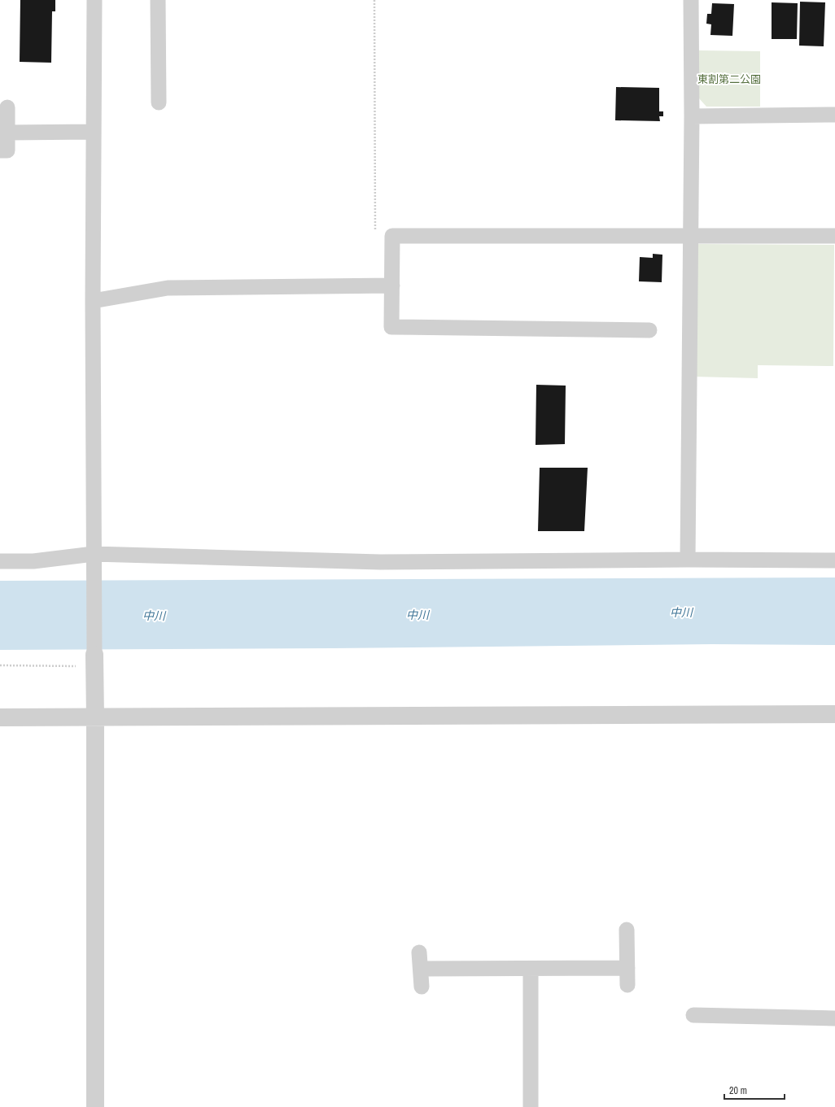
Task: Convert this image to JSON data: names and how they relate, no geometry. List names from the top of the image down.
{
  "water": ["中川"],
  "parks": ["東割第二公園"],
  "scale_bar": "20 m"
}
